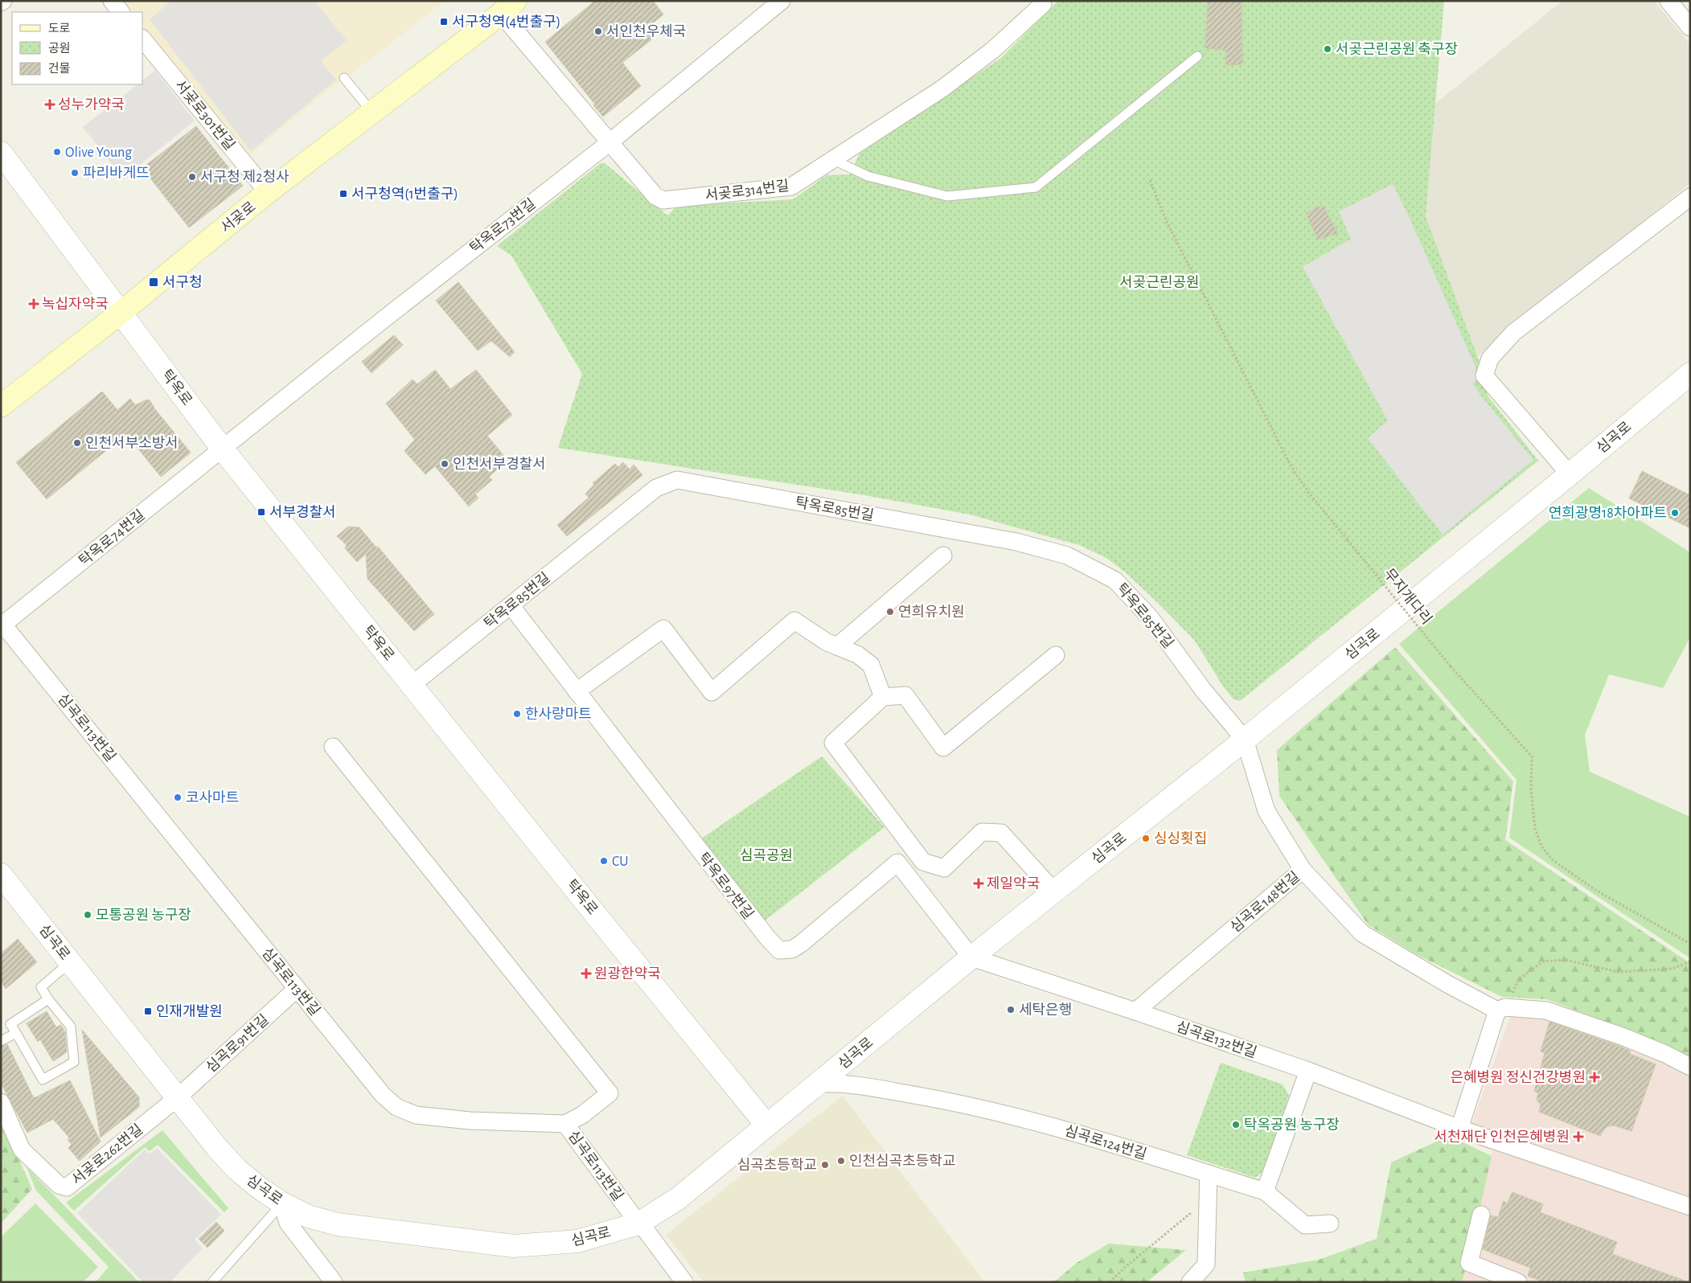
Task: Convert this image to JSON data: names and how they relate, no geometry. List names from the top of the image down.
{
  "streets": {
    "main road": ["서곶로"],
    "street": [
      "서곶로301번길",
      "서곶로314번길",
      "탁옥로73번길",
      "탁옥로",
      "심곡로",
      "탁옥로85번길",
      "탁옥로74번길",
      "심곡로113번길",
      "탁옥로97번길",
      "심곡로148번길",
      "심곡로132번길",
      "심곡로91번길",
      "심곡로124번길",
      "서곶로262번길"
    ],
    "path": ["무지개다리"]
  },
  "crossings": [
    ["서곶로301번길", "서곶로"],
    ["서곶로314번길", "서곶로"],
    ["서곶로314번길", "탁옥로73번길"],
    ["서곶로", "탁옥로"],
    ["탁옥로73번길", "탁옥로"],
    ["탁옥로73번길", "탁옥로74번길"],
    ["탁옥로", "심곡로"],
    ["탁옥로", "탁옥로85번길"],
    ["탁옥로", "탁옥로74번길"],
    ["심곡로", "탁옥로85번길"],
    ["심곡로", "심곡로113번길"],
    ["심곡로", "탁옥로97번길"],
    ["심곡로", "심곡로148번길"],
    ["심곡로", "심곡로132번길"],
    ["심곡로", "심곡로91번길"],
    ["심곡로", "심곡로124번길"],
    ["심곡로", "서곶로262번길"],
    ["탁옥로85번길", "탁옥로97번길"],
    ["탁옥로85번길", "심곡로148번길"],
    ["탁옥로74번길", "심곡로113번길"],
    ["심곡로113번길", "심곡로91번길"],
    ["탁옥로97번길", "심곡로132번길"],
    ["심곡로148번길", "심곡로132번길"],
    ["심곡로91번길", "서곶로262번길"]
  ],
  "parks": ["서곶근린공원", "심곡공원"],
  "places": {
    "transit": [
      "서구청역(4번출구)",
      "서구청역(1번출구)",
      "서구청",
      "서부경찰서",
      "인재개발원"
    ],
    "other": [
      "서인천우체국",
      "서곶근린공원 축구장",
      "Olive Young",
      "파리바게뜨",
      "서구청 제2청사",
      "인천서부소방서",
      "인천서부경찰서",
      "연희광명18차아파트",
      "연희유치원",
      "한사랑마트",
      "코사마트",
      "싱싱횟집",
      "CU",
      "모통공원 농구장",
      "세탁은행",
      "탁옥공원 농구장",
      "인천심곡초등학교",
      "심곡초등학교"
    ],
    "health": [
      "성누가약국",
      "녹십자약국",
      "제일약국",
      "원광한약국",
      "은혜병원 정신건강병원",
      "서천재단 인천은혜병원"
    ]
  },
  "legend": ["도로", "공원", "건물"]
}
